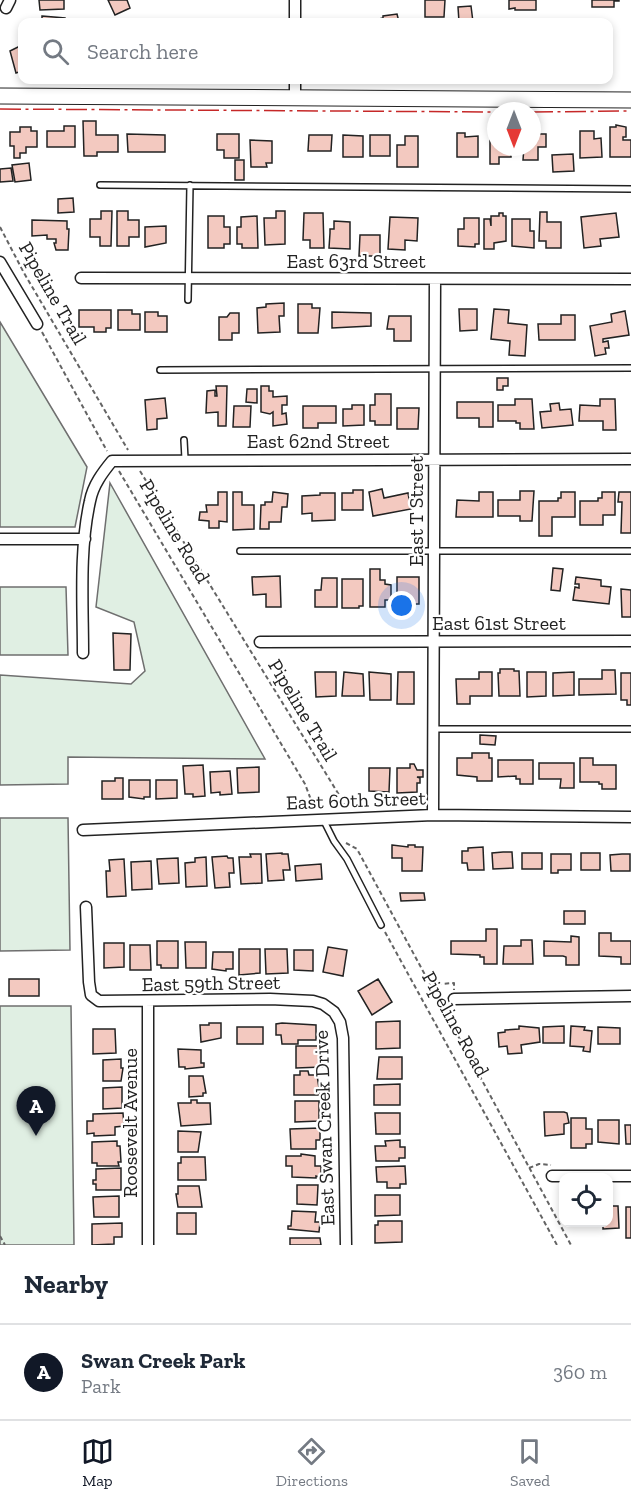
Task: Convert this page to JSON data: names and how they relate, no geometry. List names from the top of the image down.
{
  "streets": {
    "street": [
      "East 63rd Street",
      "East 62nd Street",
      "East T Street",
      "East 61st Street",
      "East 60th Street",
      "East 59th Street",
      "Roosevelt Avenue",
      "East Swan Creek Drive"
    ],
    "path": ["Pipeline Trail", "Pipeline Road"]
  },
  "crossings": [
    ["East 63rd Street", "East T Street"],
    ["Pipeline Trail", "East 62nd Street"],
    ["Pipeline Trail", "East 60th Street"],
    ["East 62nd Street", "East T Street"],
    ["East 62nd Street", "Pipeline Road"],
    ["East T Street", "East 61st Street"],
    ["East T Street", "East 60th Street"],
    ["Pipeline Road", "East 60th Street"],
    ["East 59th Street", "Roosevelt Avenue"],
    ["East 59th Street", "East Swan Creek Drive"]
  ],
  "north": "bottom",
  "page": {
    "search": "Search here",
    "pins": "A",
    "heading": "Nearby",
    "list": [
      {
        "mark": "A",
        "name": "Swan Creek Park",
        "note": "Park",
        "value": "360 m"
      }
    ],
    "nav": ["Map", "Directions", "Saved"]
  }
}
